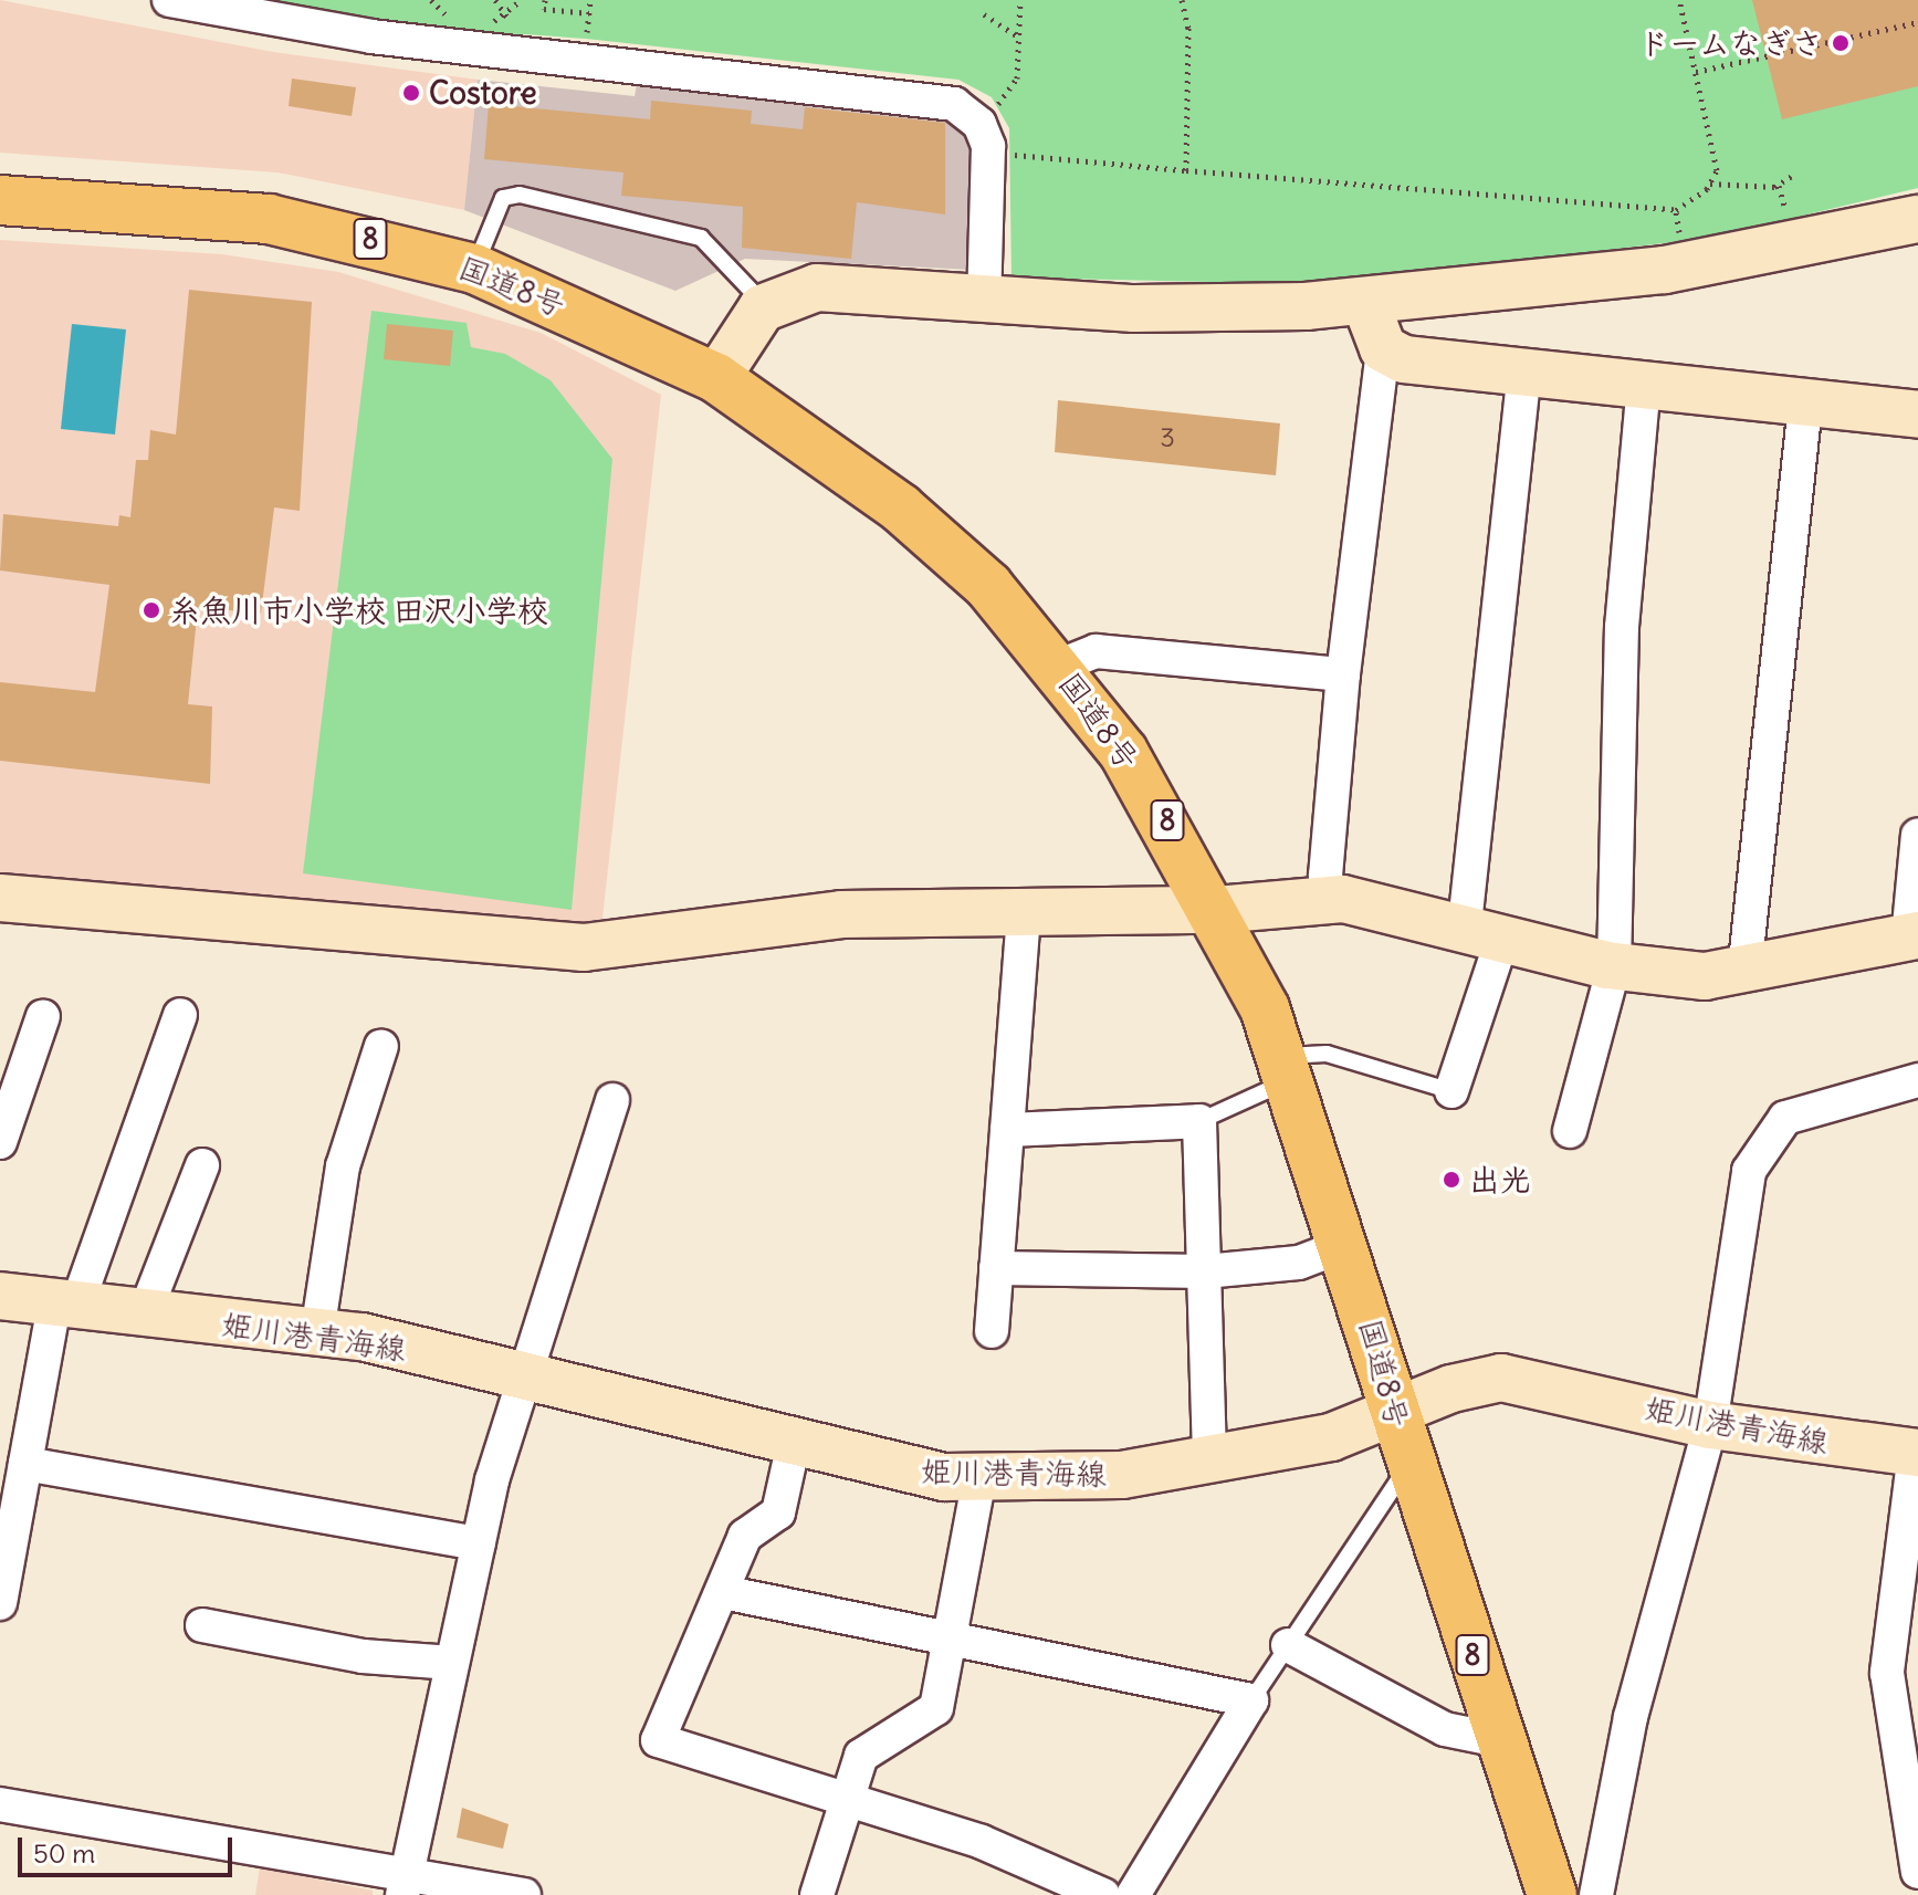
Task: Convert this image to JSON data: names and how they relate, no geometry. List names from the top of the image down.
{
  "streets": {
    "highway": ["8", "国道8号"],
    "street": ["姫川港青海線"]
  },
  "crossings": [
    ["国道8号", "姫川港青海線"]
  ],
  "places": [
    "ドームなぎさ",
    "Costore",
    "糸魚川市小学校 田沢小学校",
    "出光"
  ],
  "house_numbers": ["3"],
  "scale_bar": "50 m"
}
